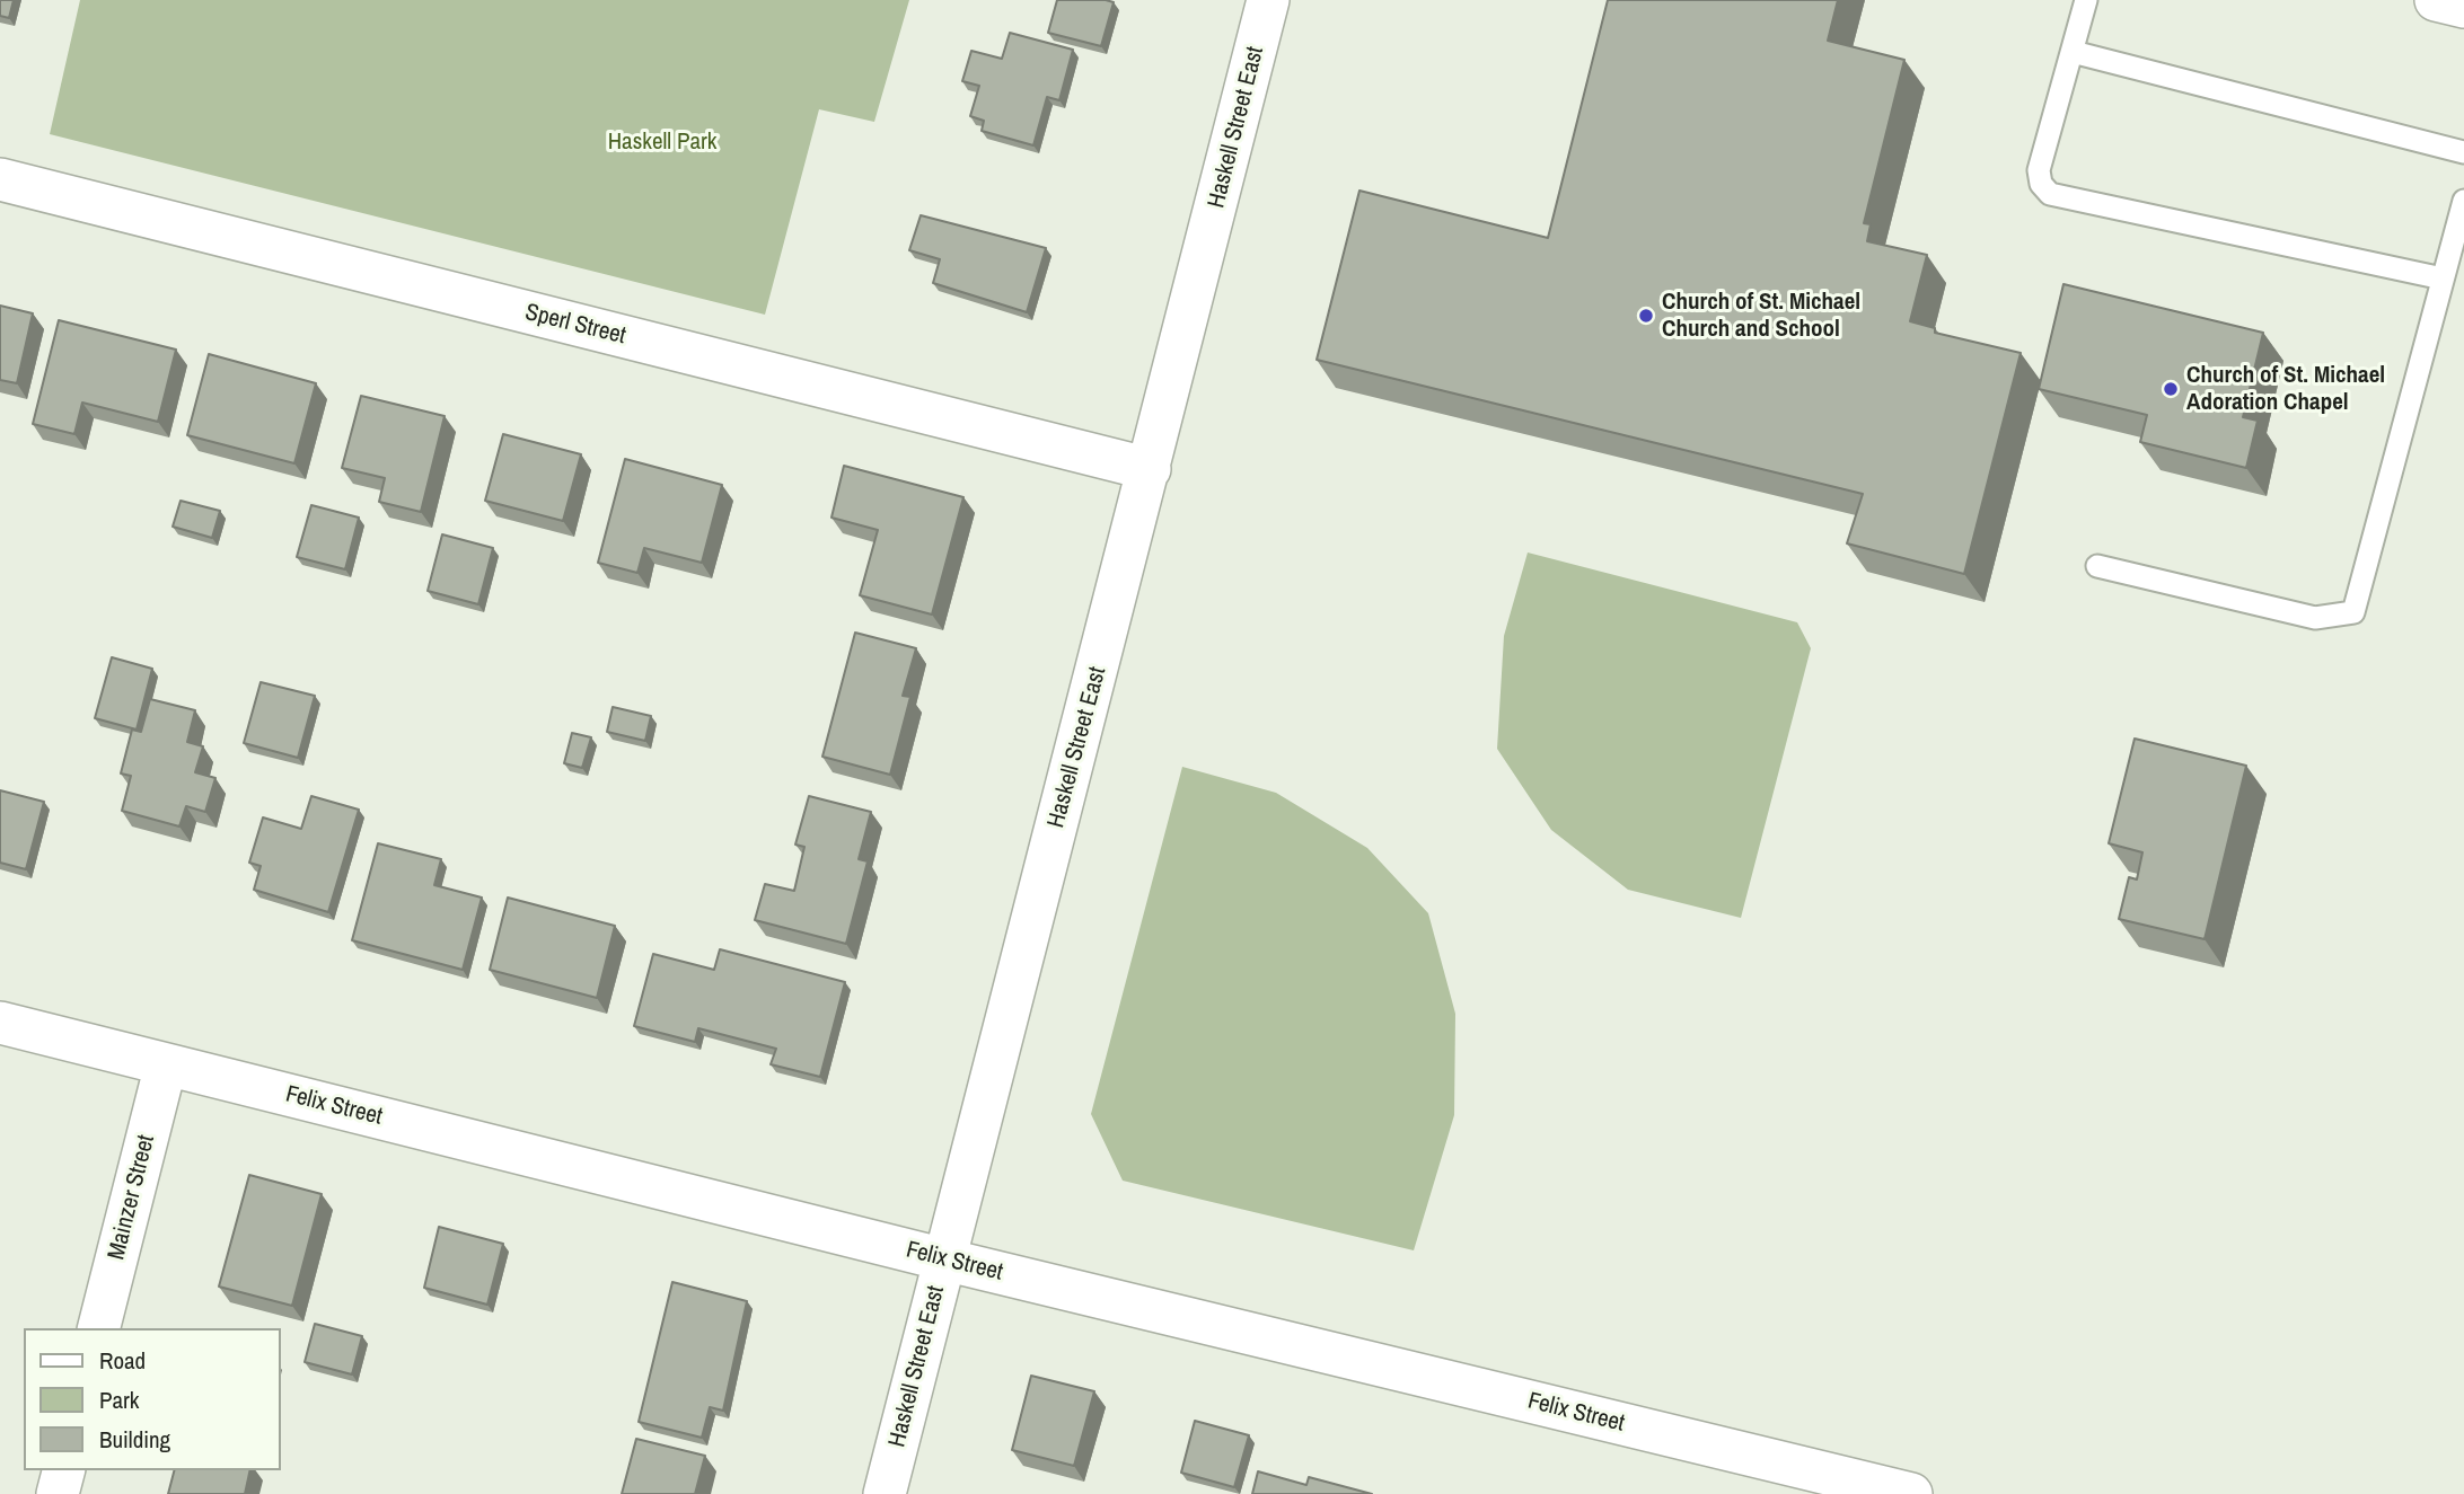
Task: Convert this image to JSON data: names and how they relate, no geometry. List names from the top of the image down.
{
  "streets": {
    "street": [
      "Haskell Street East",
      "Sperl Street",
      "Felix Street",
      "Mainzer Street"
    ]
  },
  "crossings": [
    ["Haskell Street East", "Sperl Street"],
    ["Haskell Street East", "Felix Street"],
    ["Felix Street", "Mainzer Street"]
  ],
  "parks": ["Haskell Park"],
  "places": ["Church of St. Michael Church and School", "Church of St. Michael Adoration Chapel"],
  "legend": ["Road", "Park", "Building"]
}
